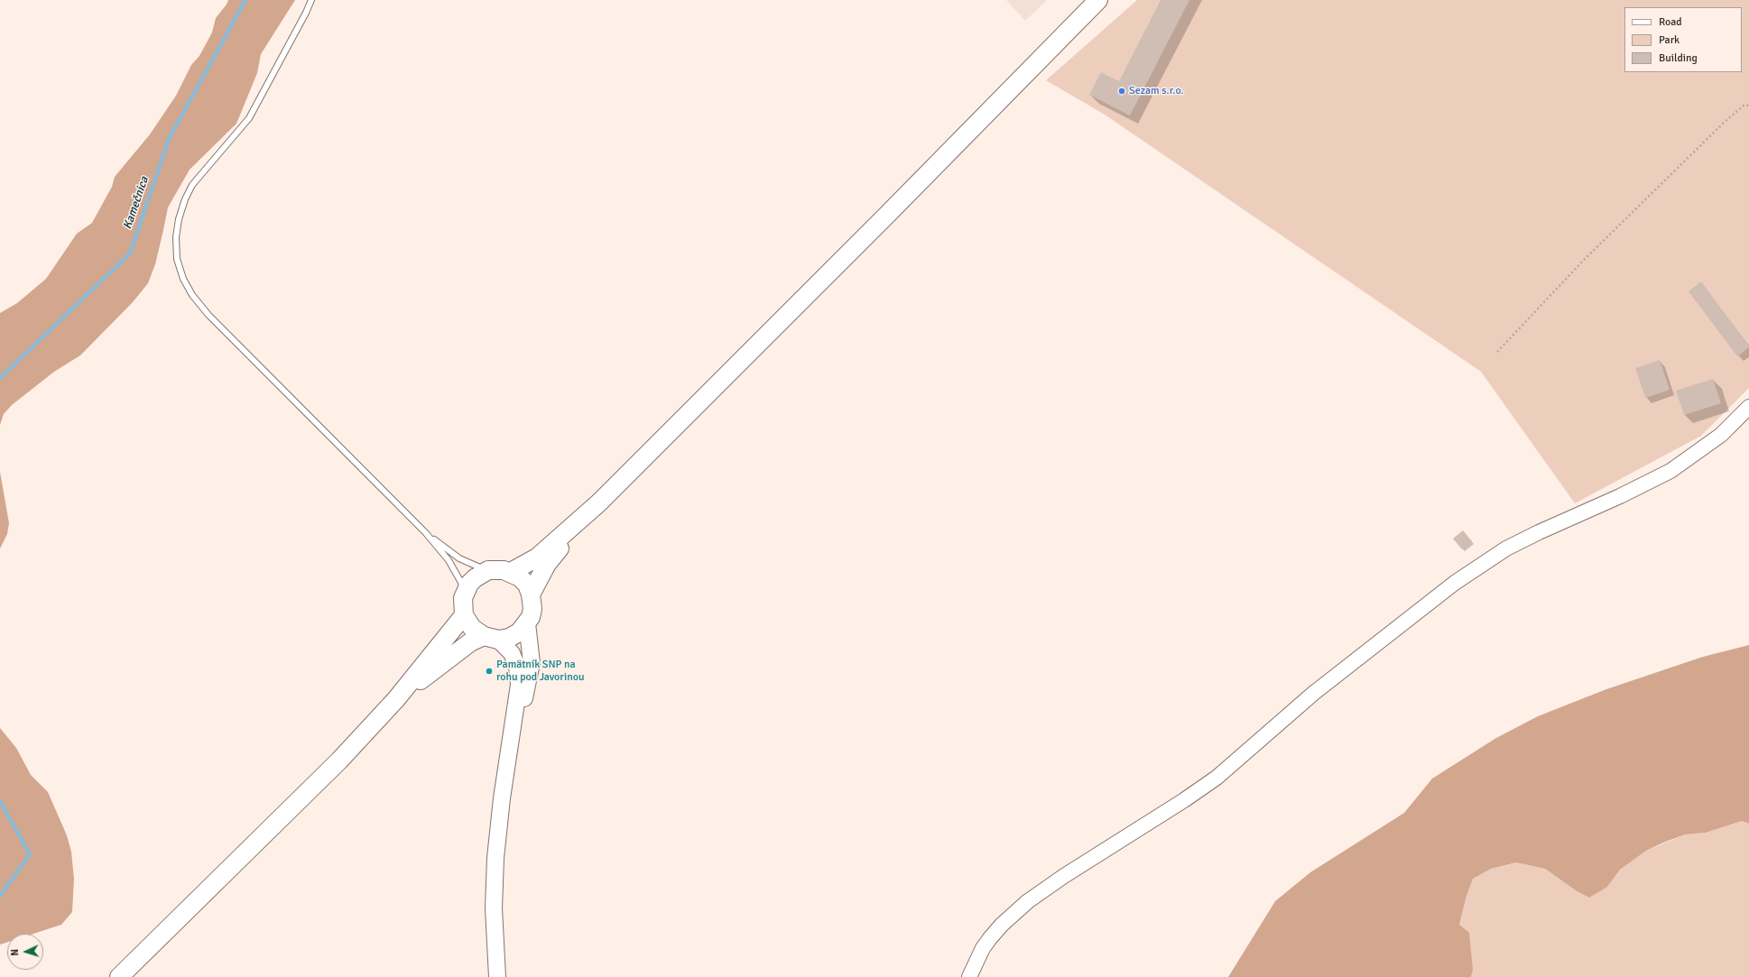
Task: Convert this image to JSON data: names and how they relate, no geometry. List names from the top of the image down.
{
  "water": ["Kamečnica"],
  "places": ["Sezam s.r.o.", "Pamätník SNP na rohu pod Javorinou"],
  "legend": ["Road", "Park", "Building"],
  "north": "left"
}
